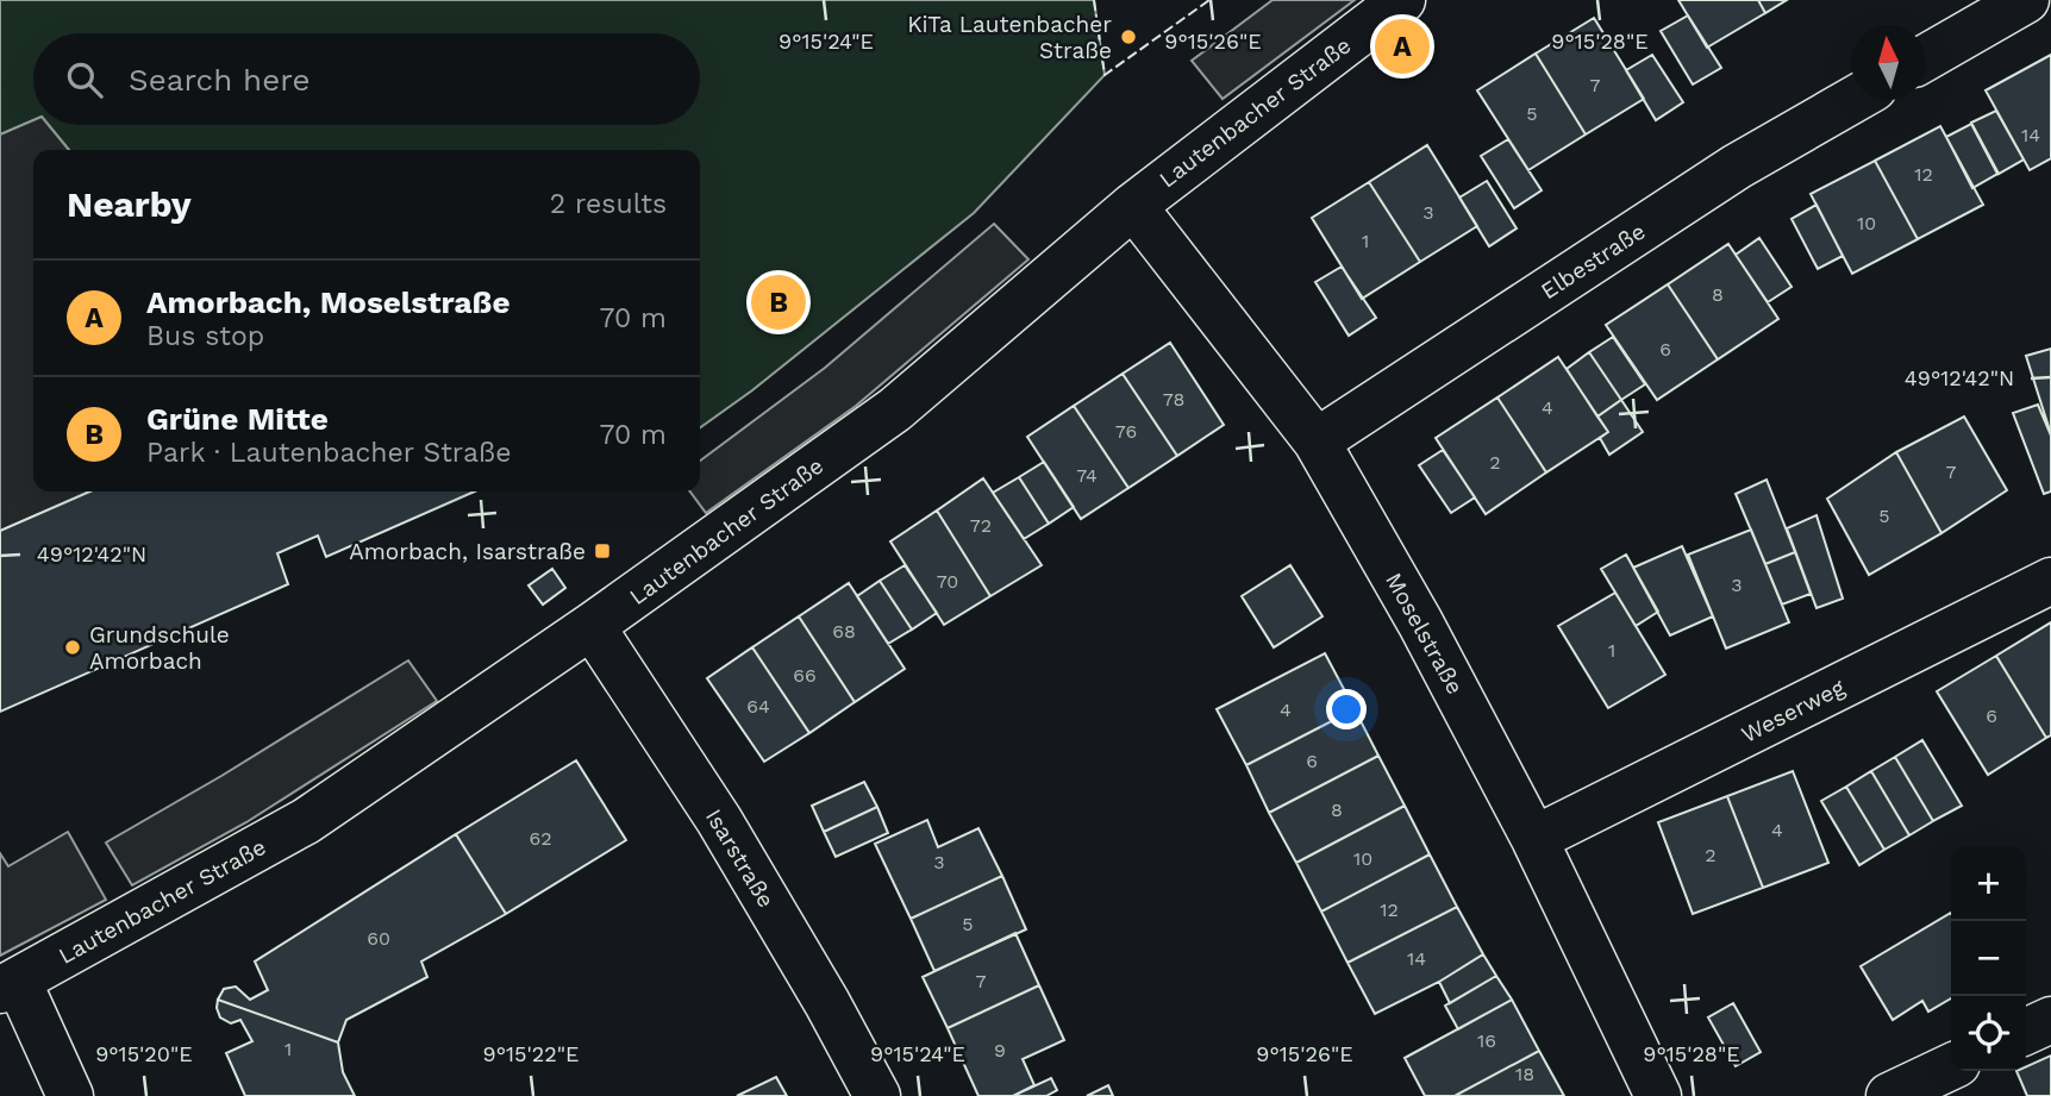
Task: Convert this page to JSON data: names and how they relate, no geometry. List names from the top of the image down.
{
  "streets": {
    "street": [
      "Lautenbacher Straße",
      "Elbestraße",
      "Moselstraße",
      "Weserweg",
      "Isarstraße"
    ]
  },
  "crossings": [
    ["Lautenbacher Straße", "Moselstraße"],
    ["Lautenbacher Straße", "Isarstraße"],
    ["Elbestraße", "Moselstraße"],
    ["Moselstraße", "Weserweg"]
  ],
  "places": {
    "other": ["KiTa Lautenbacher Straße", "Grundschule Amorbach"],
    "transit": ["Amorbach, Isarstraße"]
  },
  "house_numbers": [
    "7",
    "5",
    "14",
    "12",
    "3",
    "10",
    "1",
    "8",
    "6",
    "78",
    "4",
    "76",
    "2",
    "7",
    "74",
    "5",
    "72",
    "70",
    "3",
    "68",
    "1",
    "66",
    "64",
    "4",
    "6",
    "6",
    "8",
    "4",
    "62",
    "2",
    "10",
    "3",
    "12",
    "5",
    "60",
    "14",
    "7",
    "16",
    "1",
    "9",
    "18"
  ],
  "north": "top",
  "page": {
    "pins": ["A", "B"],
    "search": "Search here",
    "heading": ["Nearby", "2 results"],
    "list": [
      {
        "mark": "A",
        "name": "Amorbach, Moselstraße",
        "note": "Bus stop",
        "value": "70 m"
      },
      {
        "mark": "B",
        "name": "Grüne Mitte",
        "note": "Park · Lautenbacher Straße",
        "value": "70 m"
      }
    ],
    "map_buttons": ["+", "−"]
  },
  "coordinates": [
    "9°15'24\"E",
    "9°15'26\"E",
    "9°15'28\"E",
    "49°12'42\"N",
    "9°15'20\"E",
    "9°15'22\"E"
  ]
}
